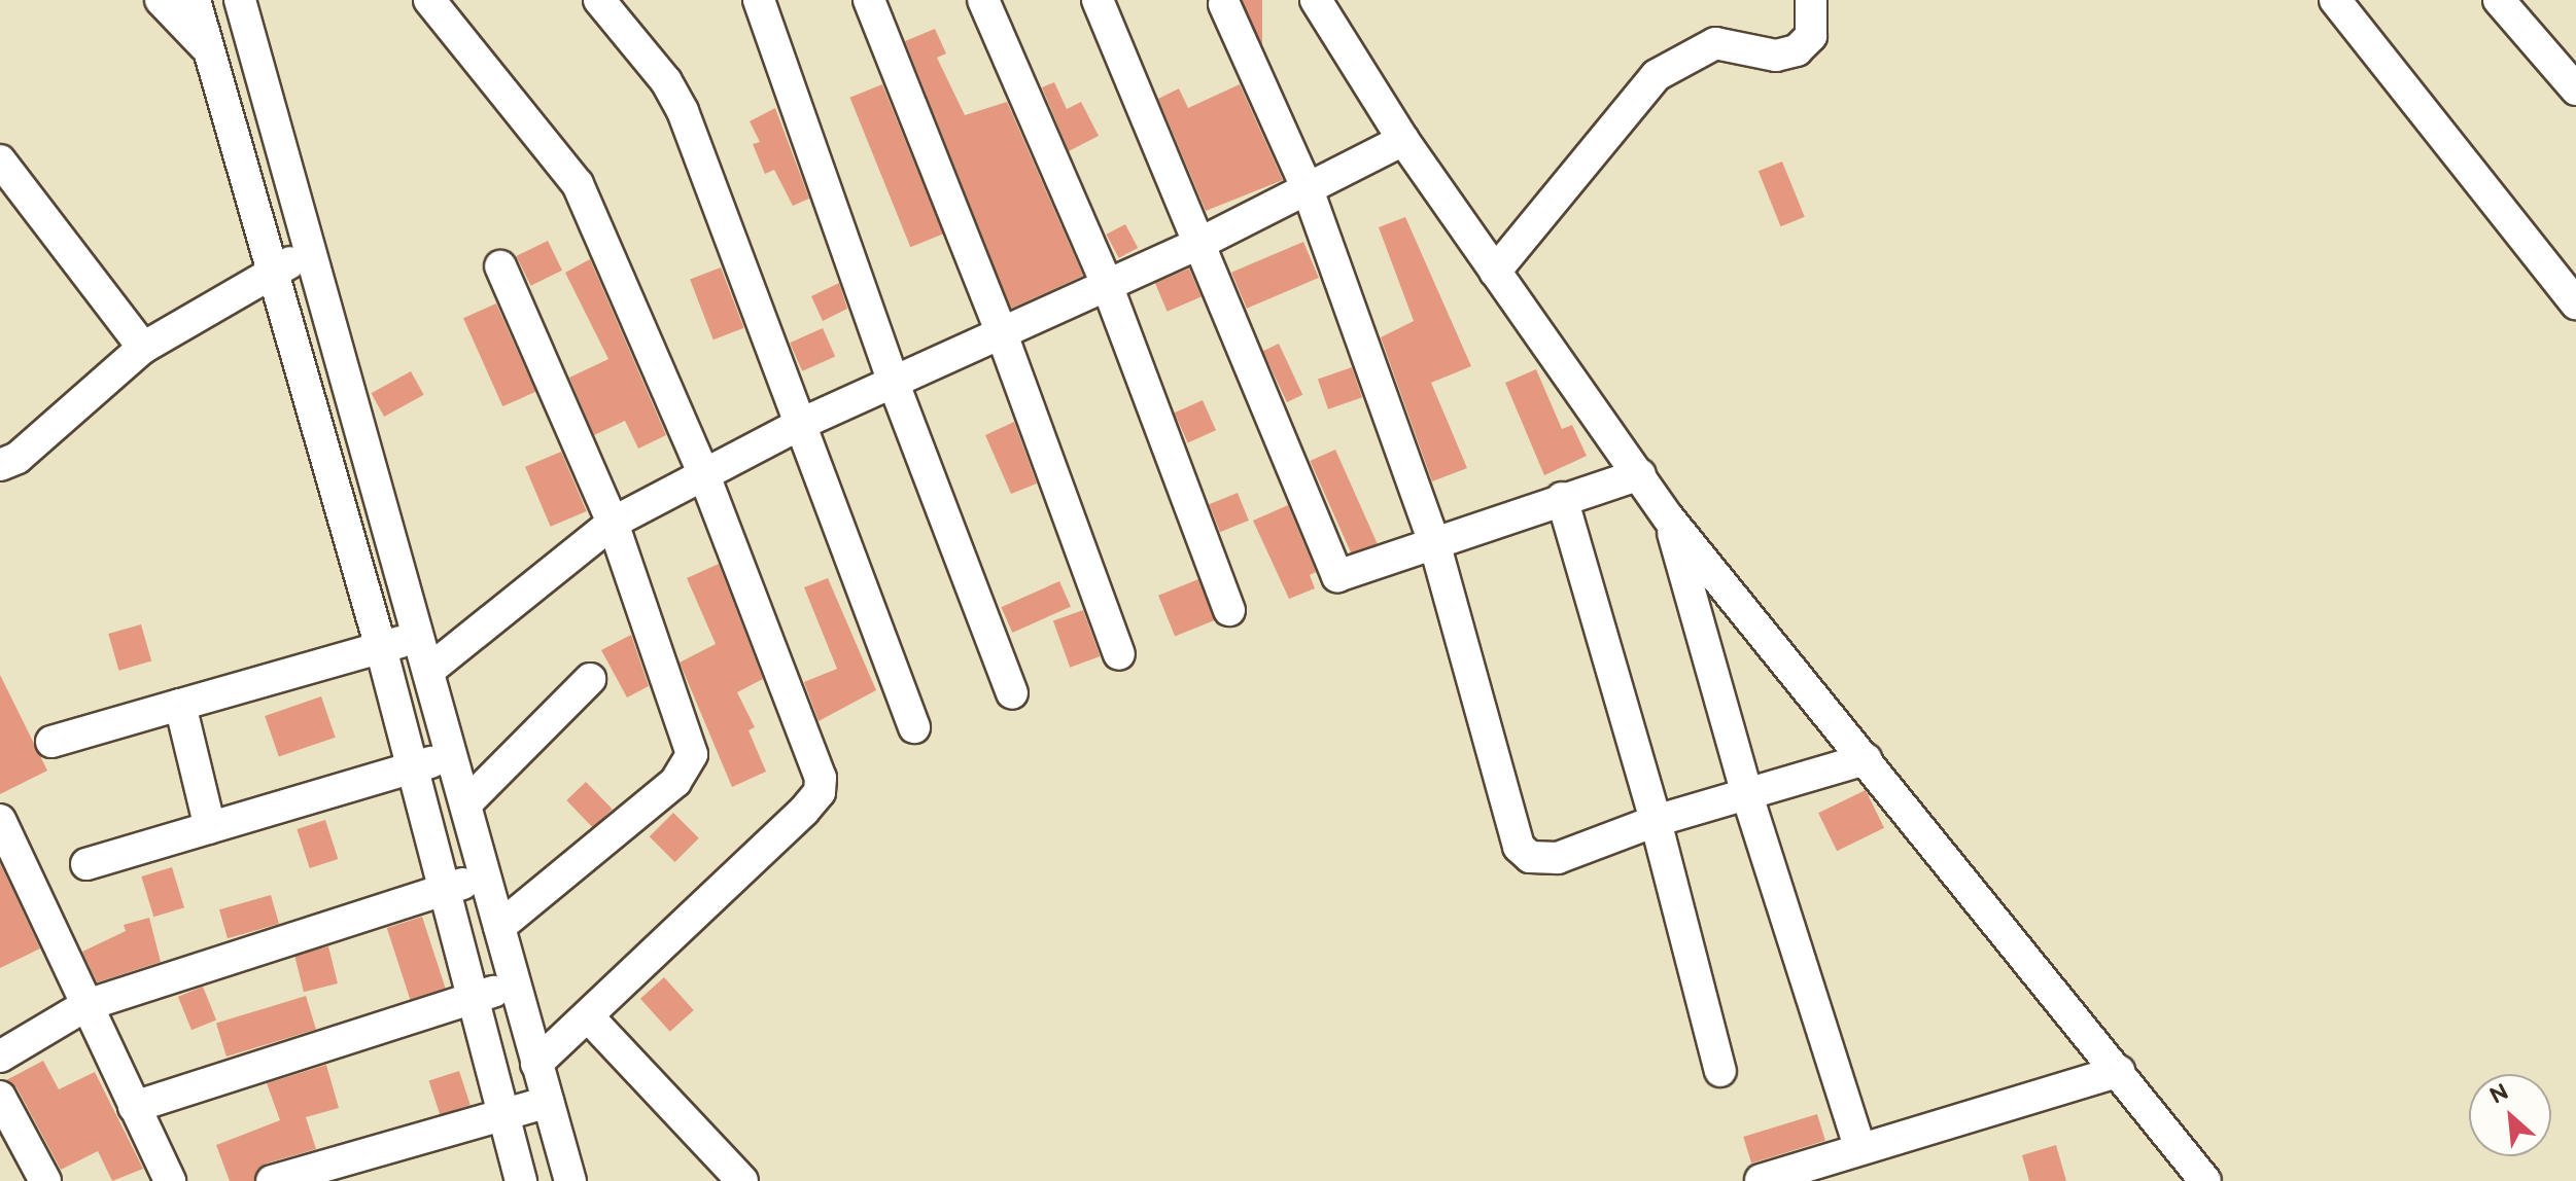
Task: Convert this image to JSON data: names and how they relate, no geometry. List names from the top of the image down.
{
  "north": "top left"
}
